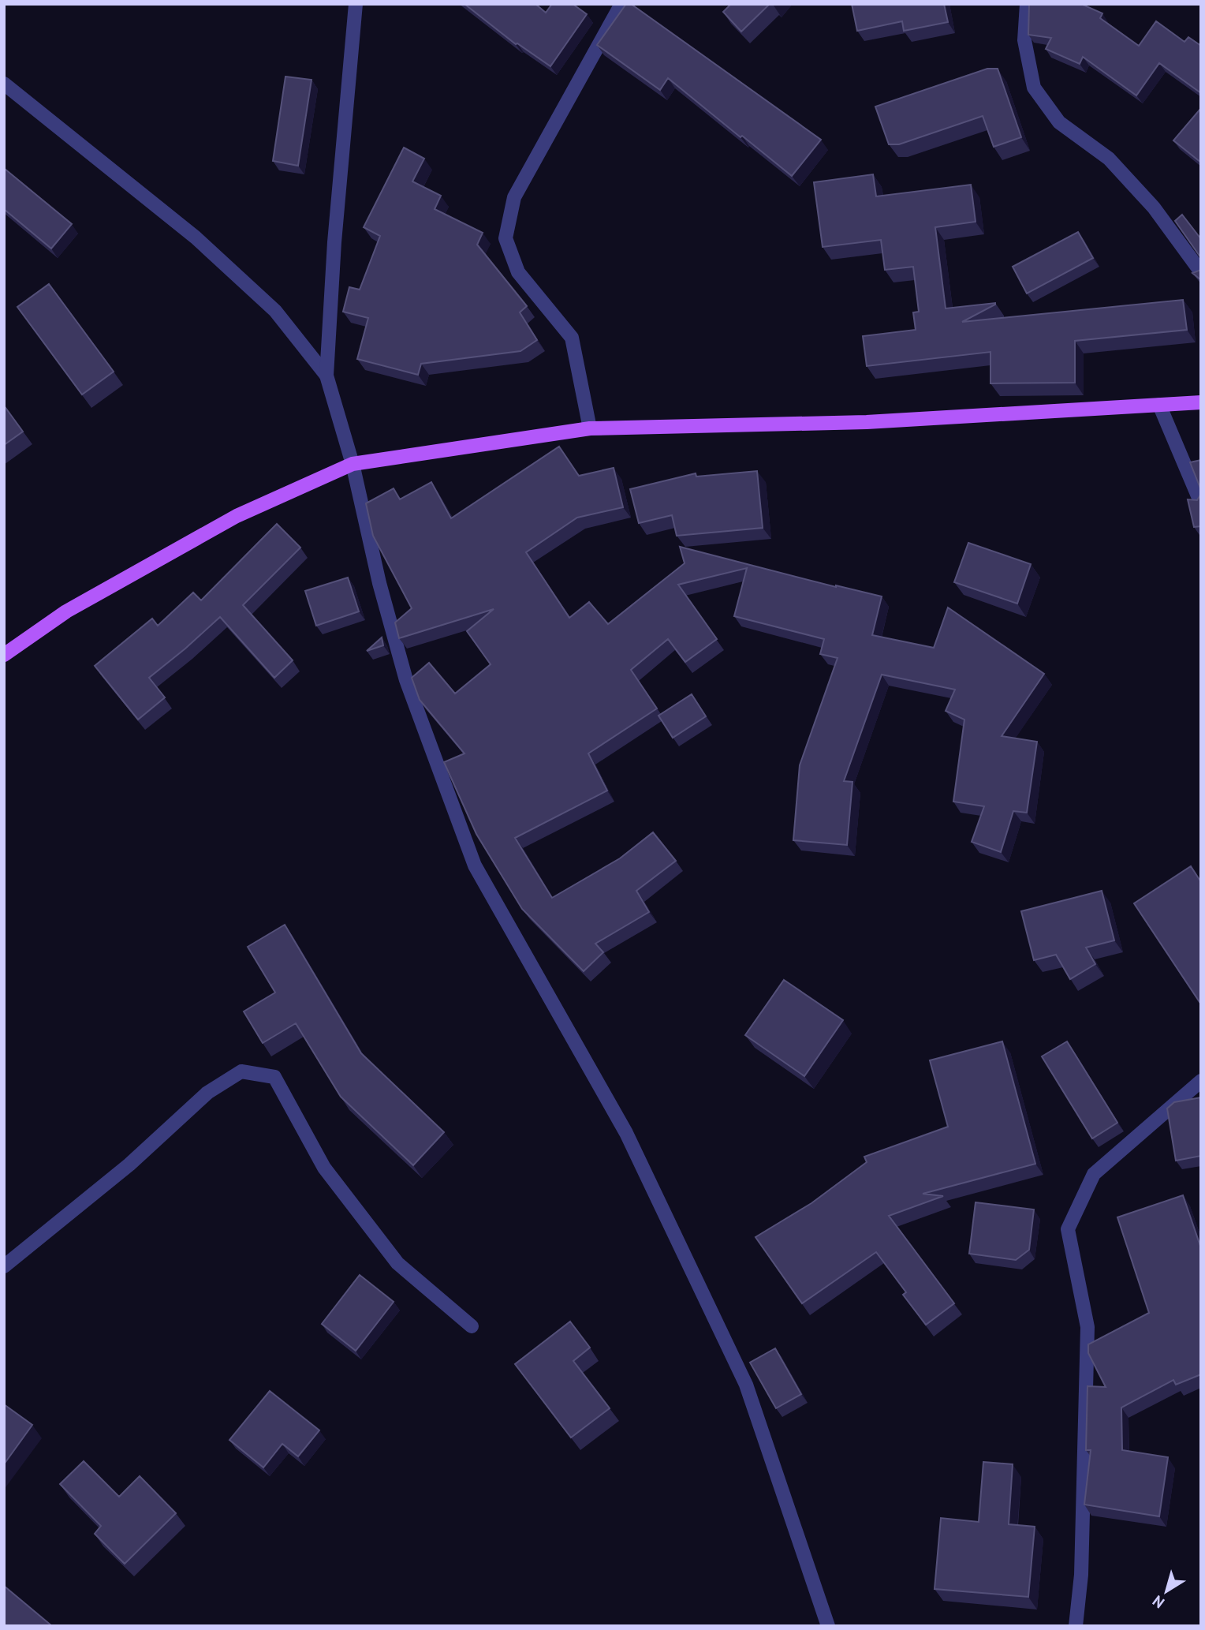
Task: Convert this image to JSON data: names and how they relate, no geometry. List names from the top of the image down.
{
  "north": "bottom left"
}
